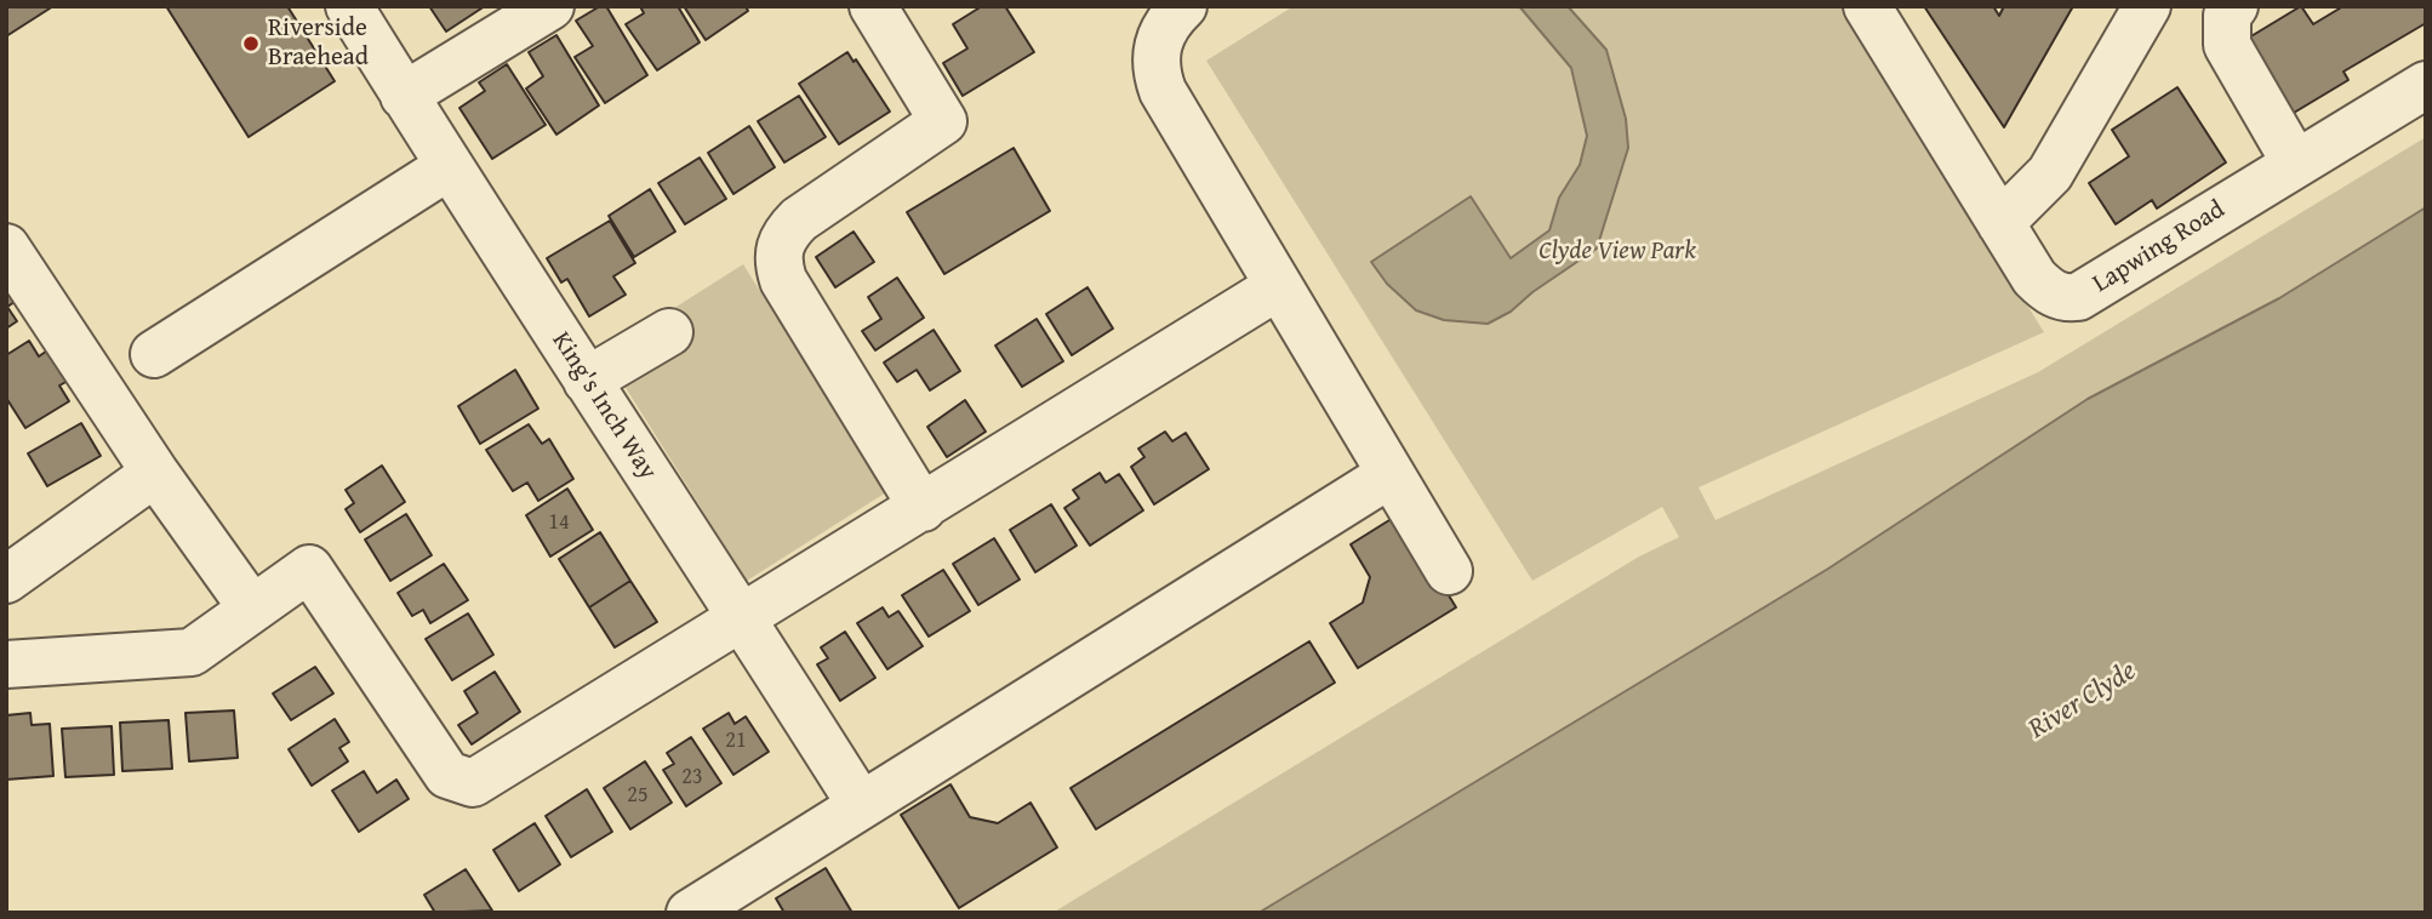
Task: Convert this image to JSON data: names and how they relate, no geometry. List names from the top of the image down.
{
  "streets": {
    "street": ["Lapwing Road", "King's Inch Way"]
  },
  "water": ["River Clyde"],
  "parks": ["Clyde View Park"],
  "places": ["Riverside Braehead"],
  "house_numbers": [
    "14",
    "21",
    "23",
    "25"
  ]
}
